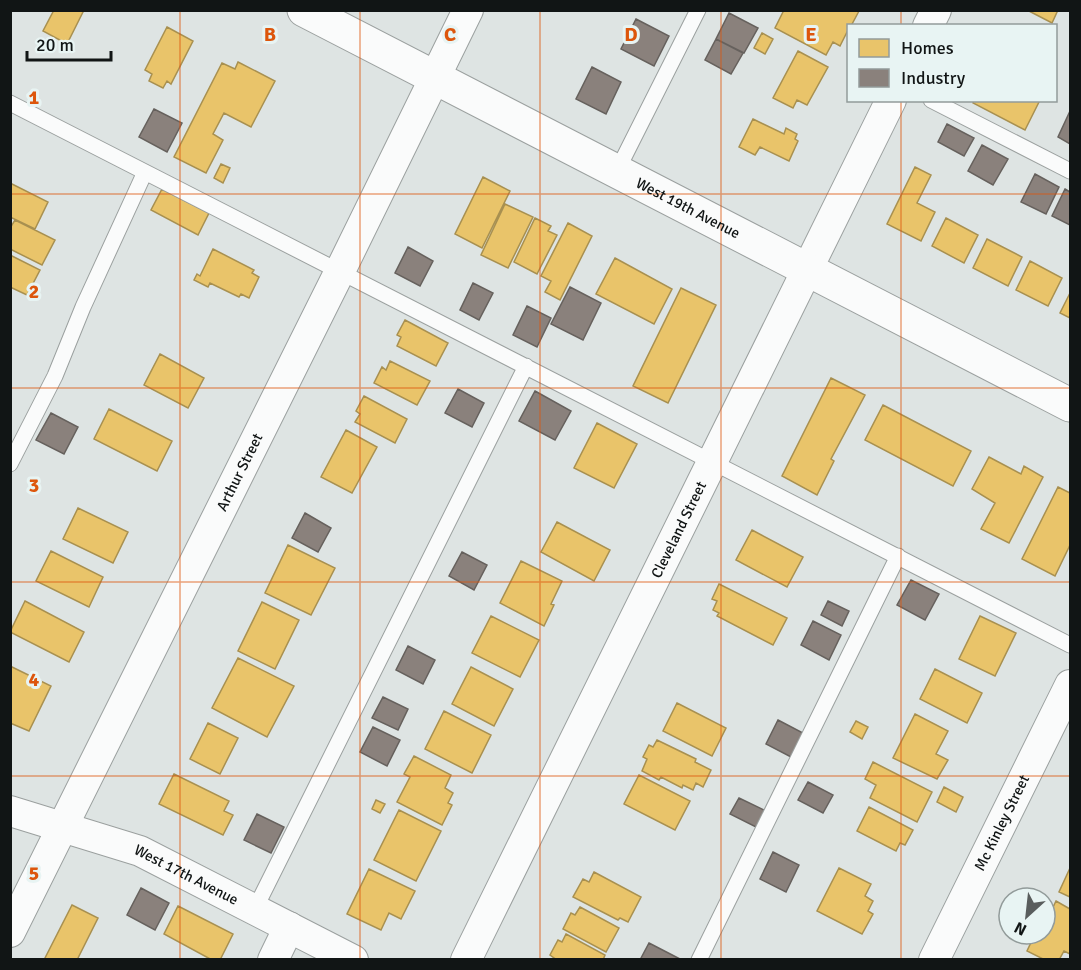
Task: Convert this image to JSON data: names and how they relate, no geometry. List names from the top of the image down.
{
  "streets": {
    "street": [
      "West 19th Avenue",
      "Arthur Street",
      "Cleveland Street",
      "Mc Kinley Street",
      "West 17th Avenue"
    ]
  },
  "crossings": [
    ["West 19th Avenue", "Arthur Street"],
    ["West 19th Avenue", "Cleveland Street"],
    ["Arthur Street", "West 17th Avenue"]
  ],
  "legend": ["Homes", "Industry"],
  "scale_bar": "20 m",
  "north": "bottom left",
  "grid": {
    "columns": [
      "B",
      "C",
      "D",
      "E"
    ],
    "rows": [
      "1",
      "2",
      "3",
      "4",
      "5"
    ]
  }
}
